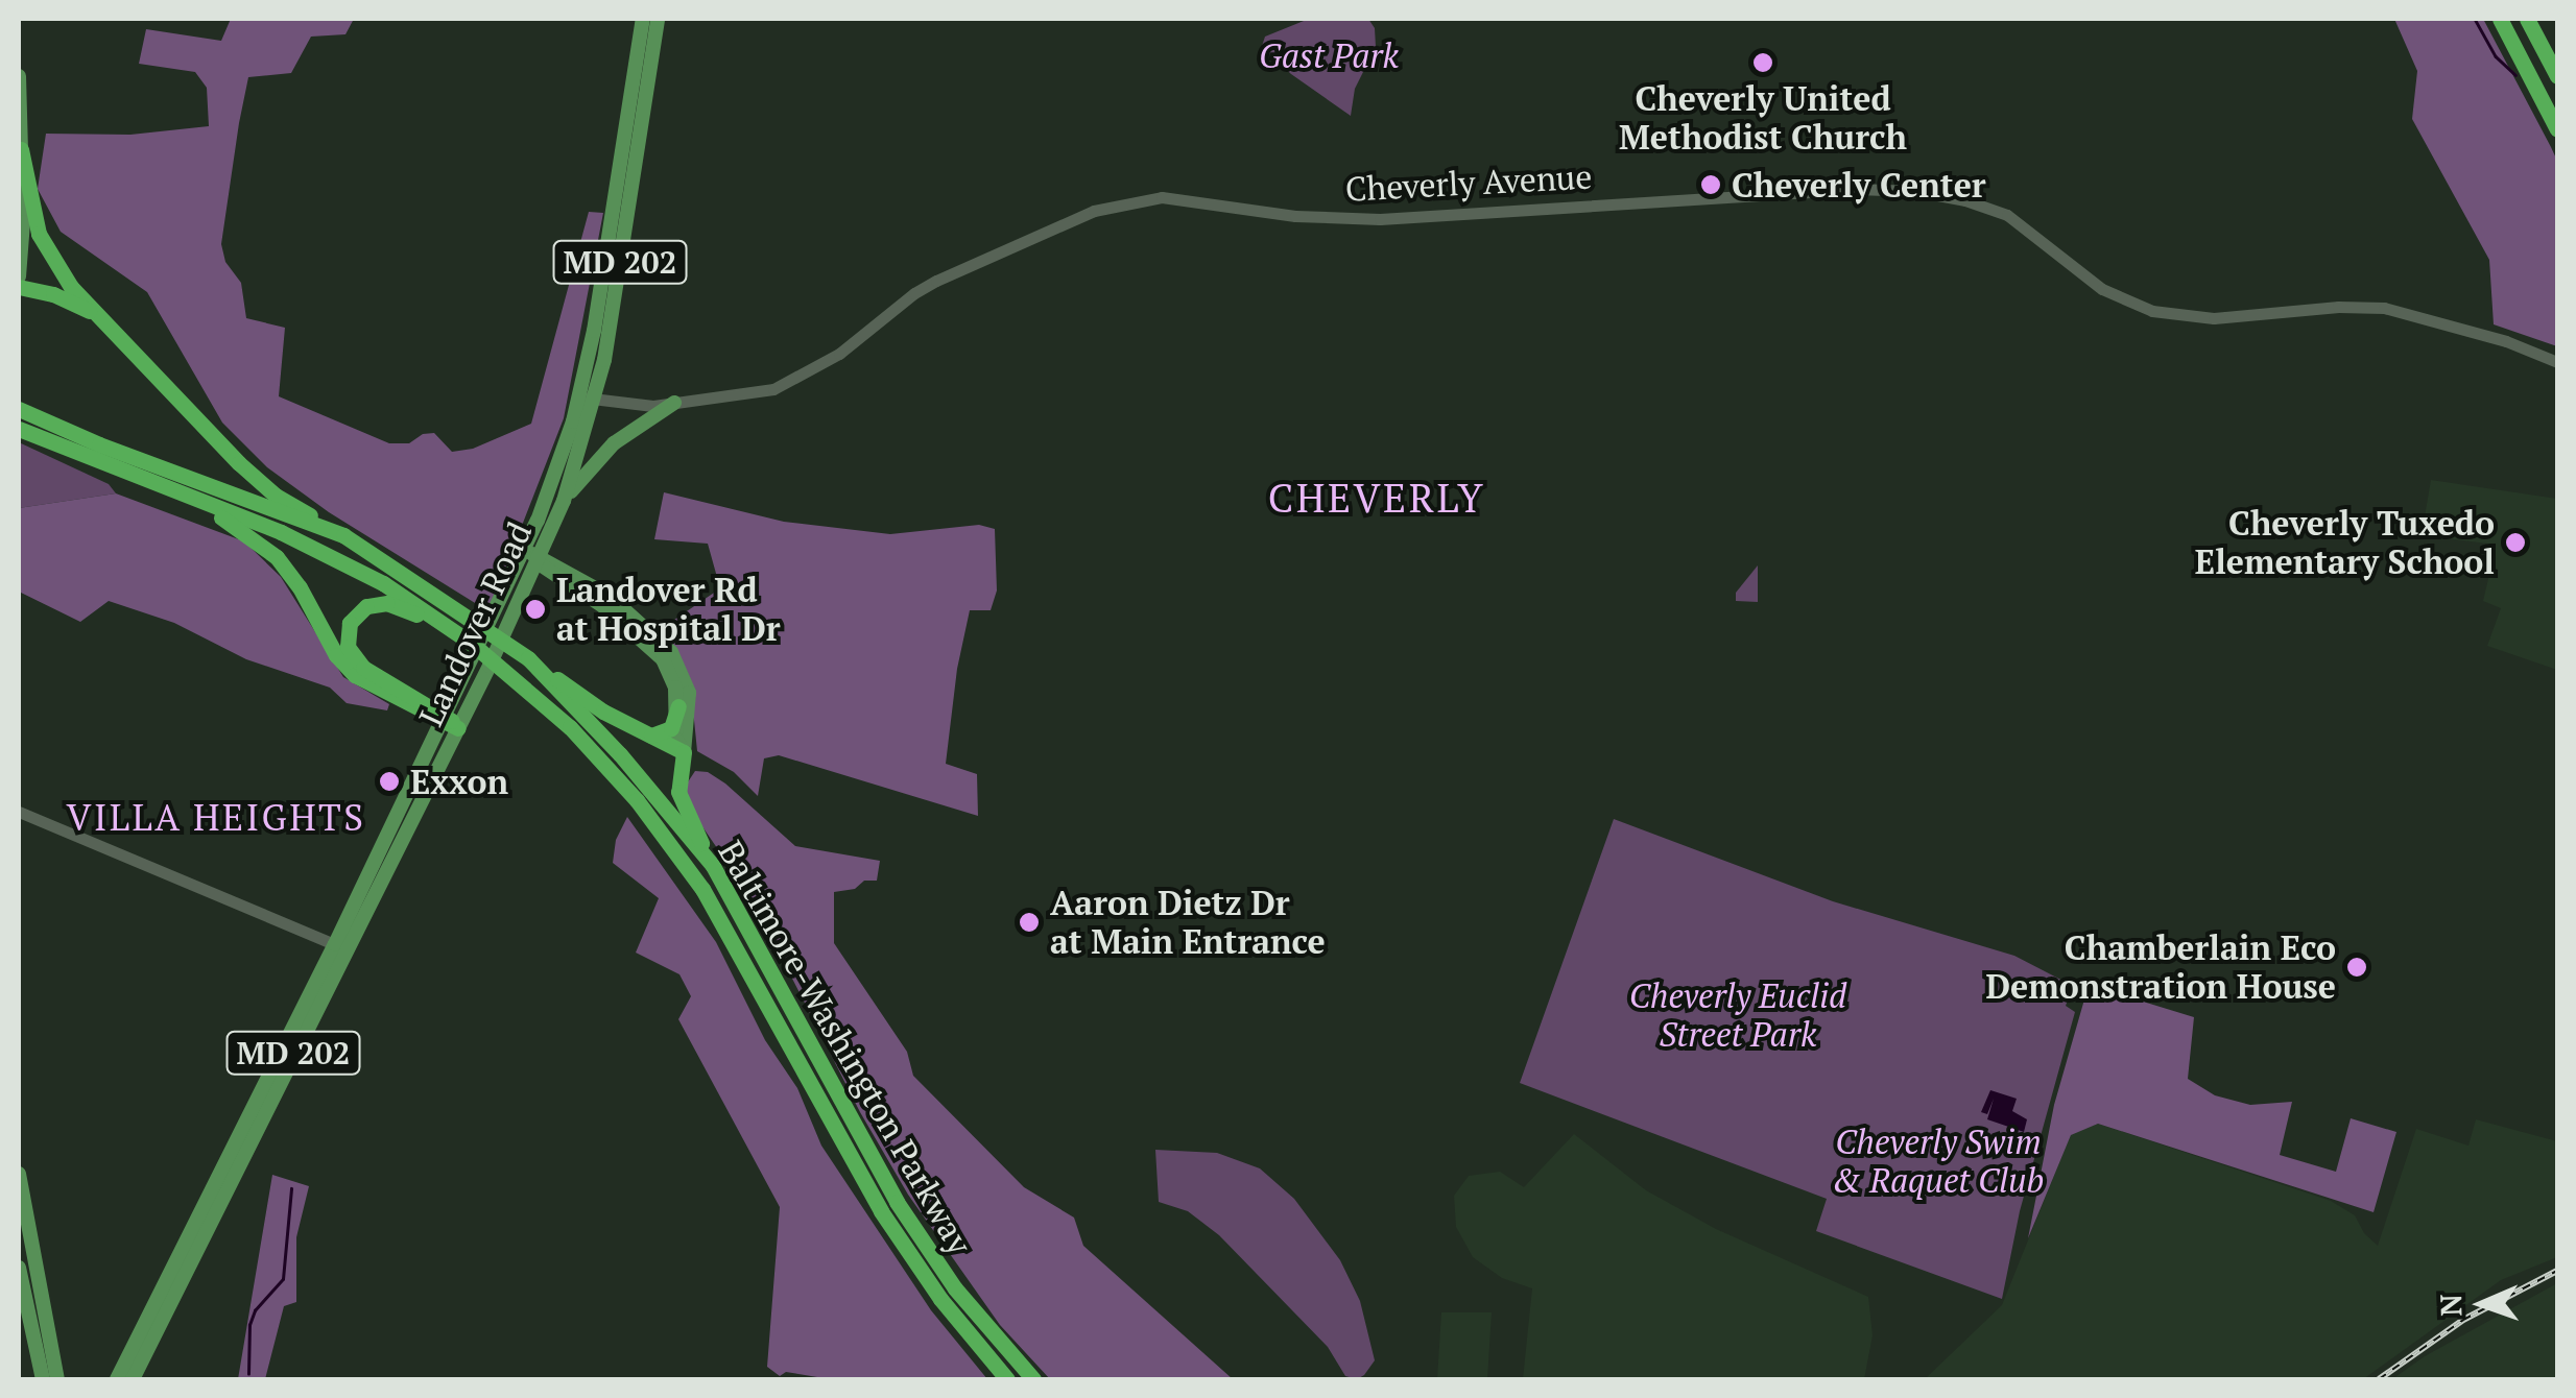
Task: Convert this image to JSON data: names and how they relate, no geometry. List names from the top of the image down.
{
  "streets": {
    "highway": ["Baltimore-Washington Parkway"],
    "main road": ["MD 202", "Landover Road"],
    "street": ["Cheverly Avenue"]
  },
  "crossings": [
    ["Cheverly Avenue", "Landover Road"]
  ],
  "districts": ["CHEVERLY", "VILLA HEIGHTS"],
  "parks": ["Gast Park", "Cheverly Euclid Street Park", "Cheverly Swim & Raquet Club"],
  "places": [
    "Cheverly United Methodist Church",
    "Cheverly Center",
    "Cheverly Tuxedo Elementary School",
    "Landover Rd at Hospital Dr",
    "Exxon",
    "Aaron Dietz Dr at Main Entrance",
    "Chamberlain Eco Demonstration House"
  ],
  "north": "left"
}
